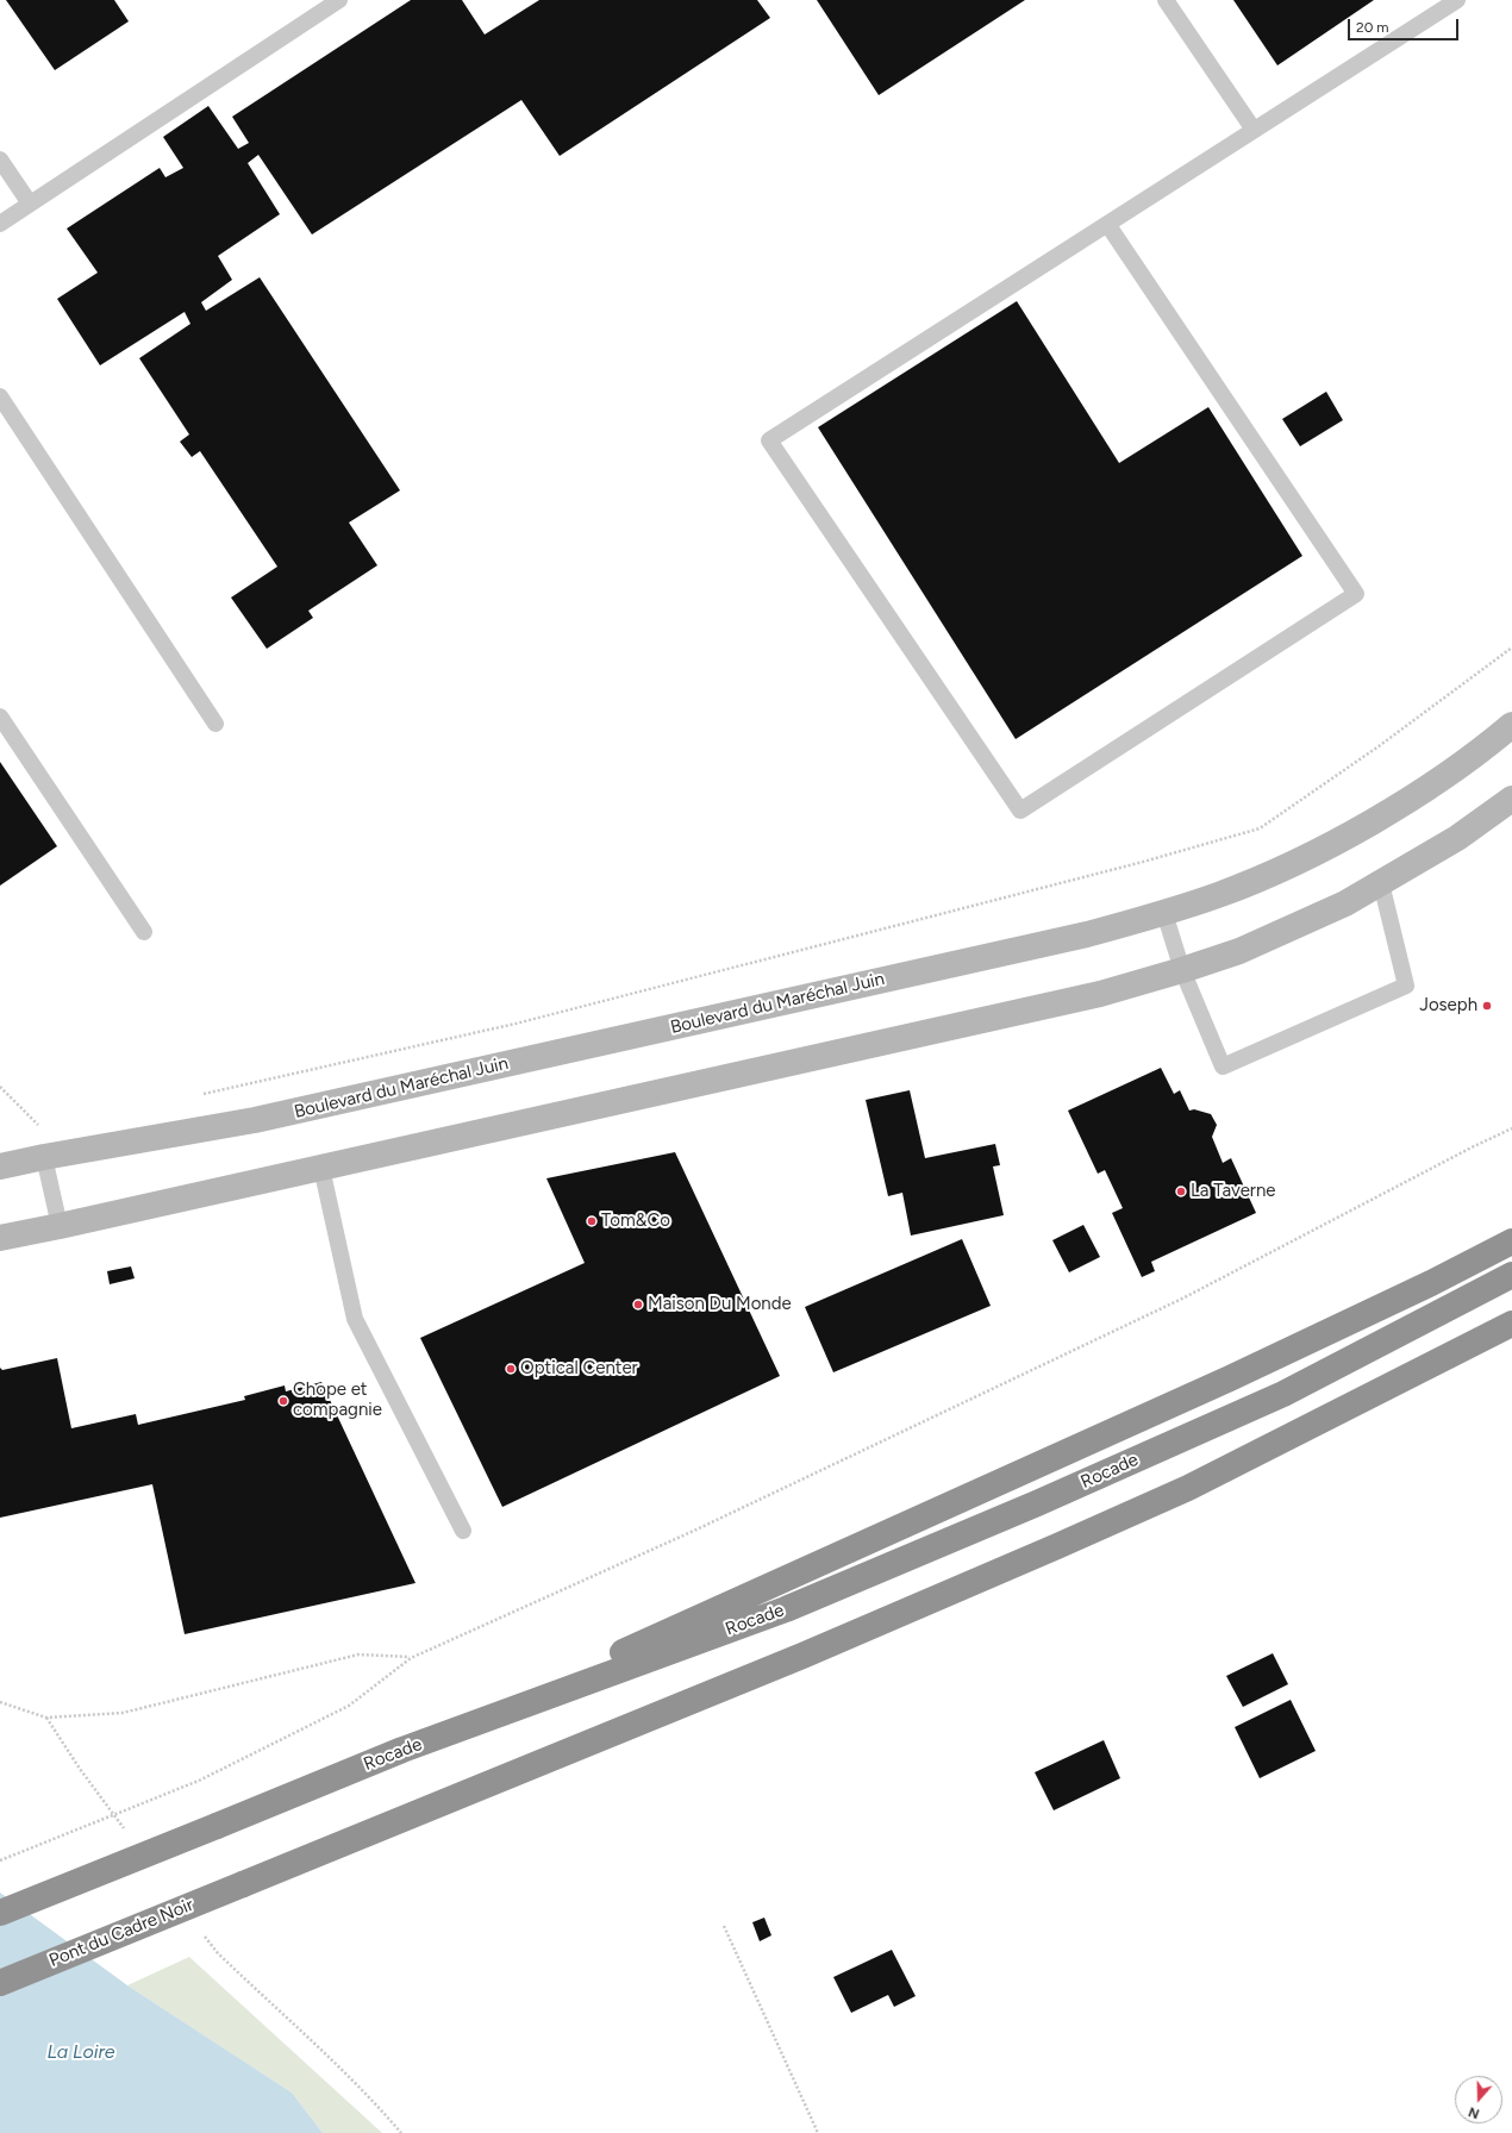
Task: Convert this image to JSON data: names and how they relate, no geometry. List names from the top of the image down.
{
  "streets": {
    "highway": ["Rocade", "Pont du Cadre Noir"],
    "main road": ["Boulevard du Maréchal Juin"]
  },
  "water": ["La Loire"],
  "places": [
    "Joseph",
    "La Taverne",
    "Tom&Co",
    "Maison Du Monde",
    "Optical Center",
    "Chope et compagnie"
  ],
  "scale_bar": "20 m",
  "north": "bottom"
}
